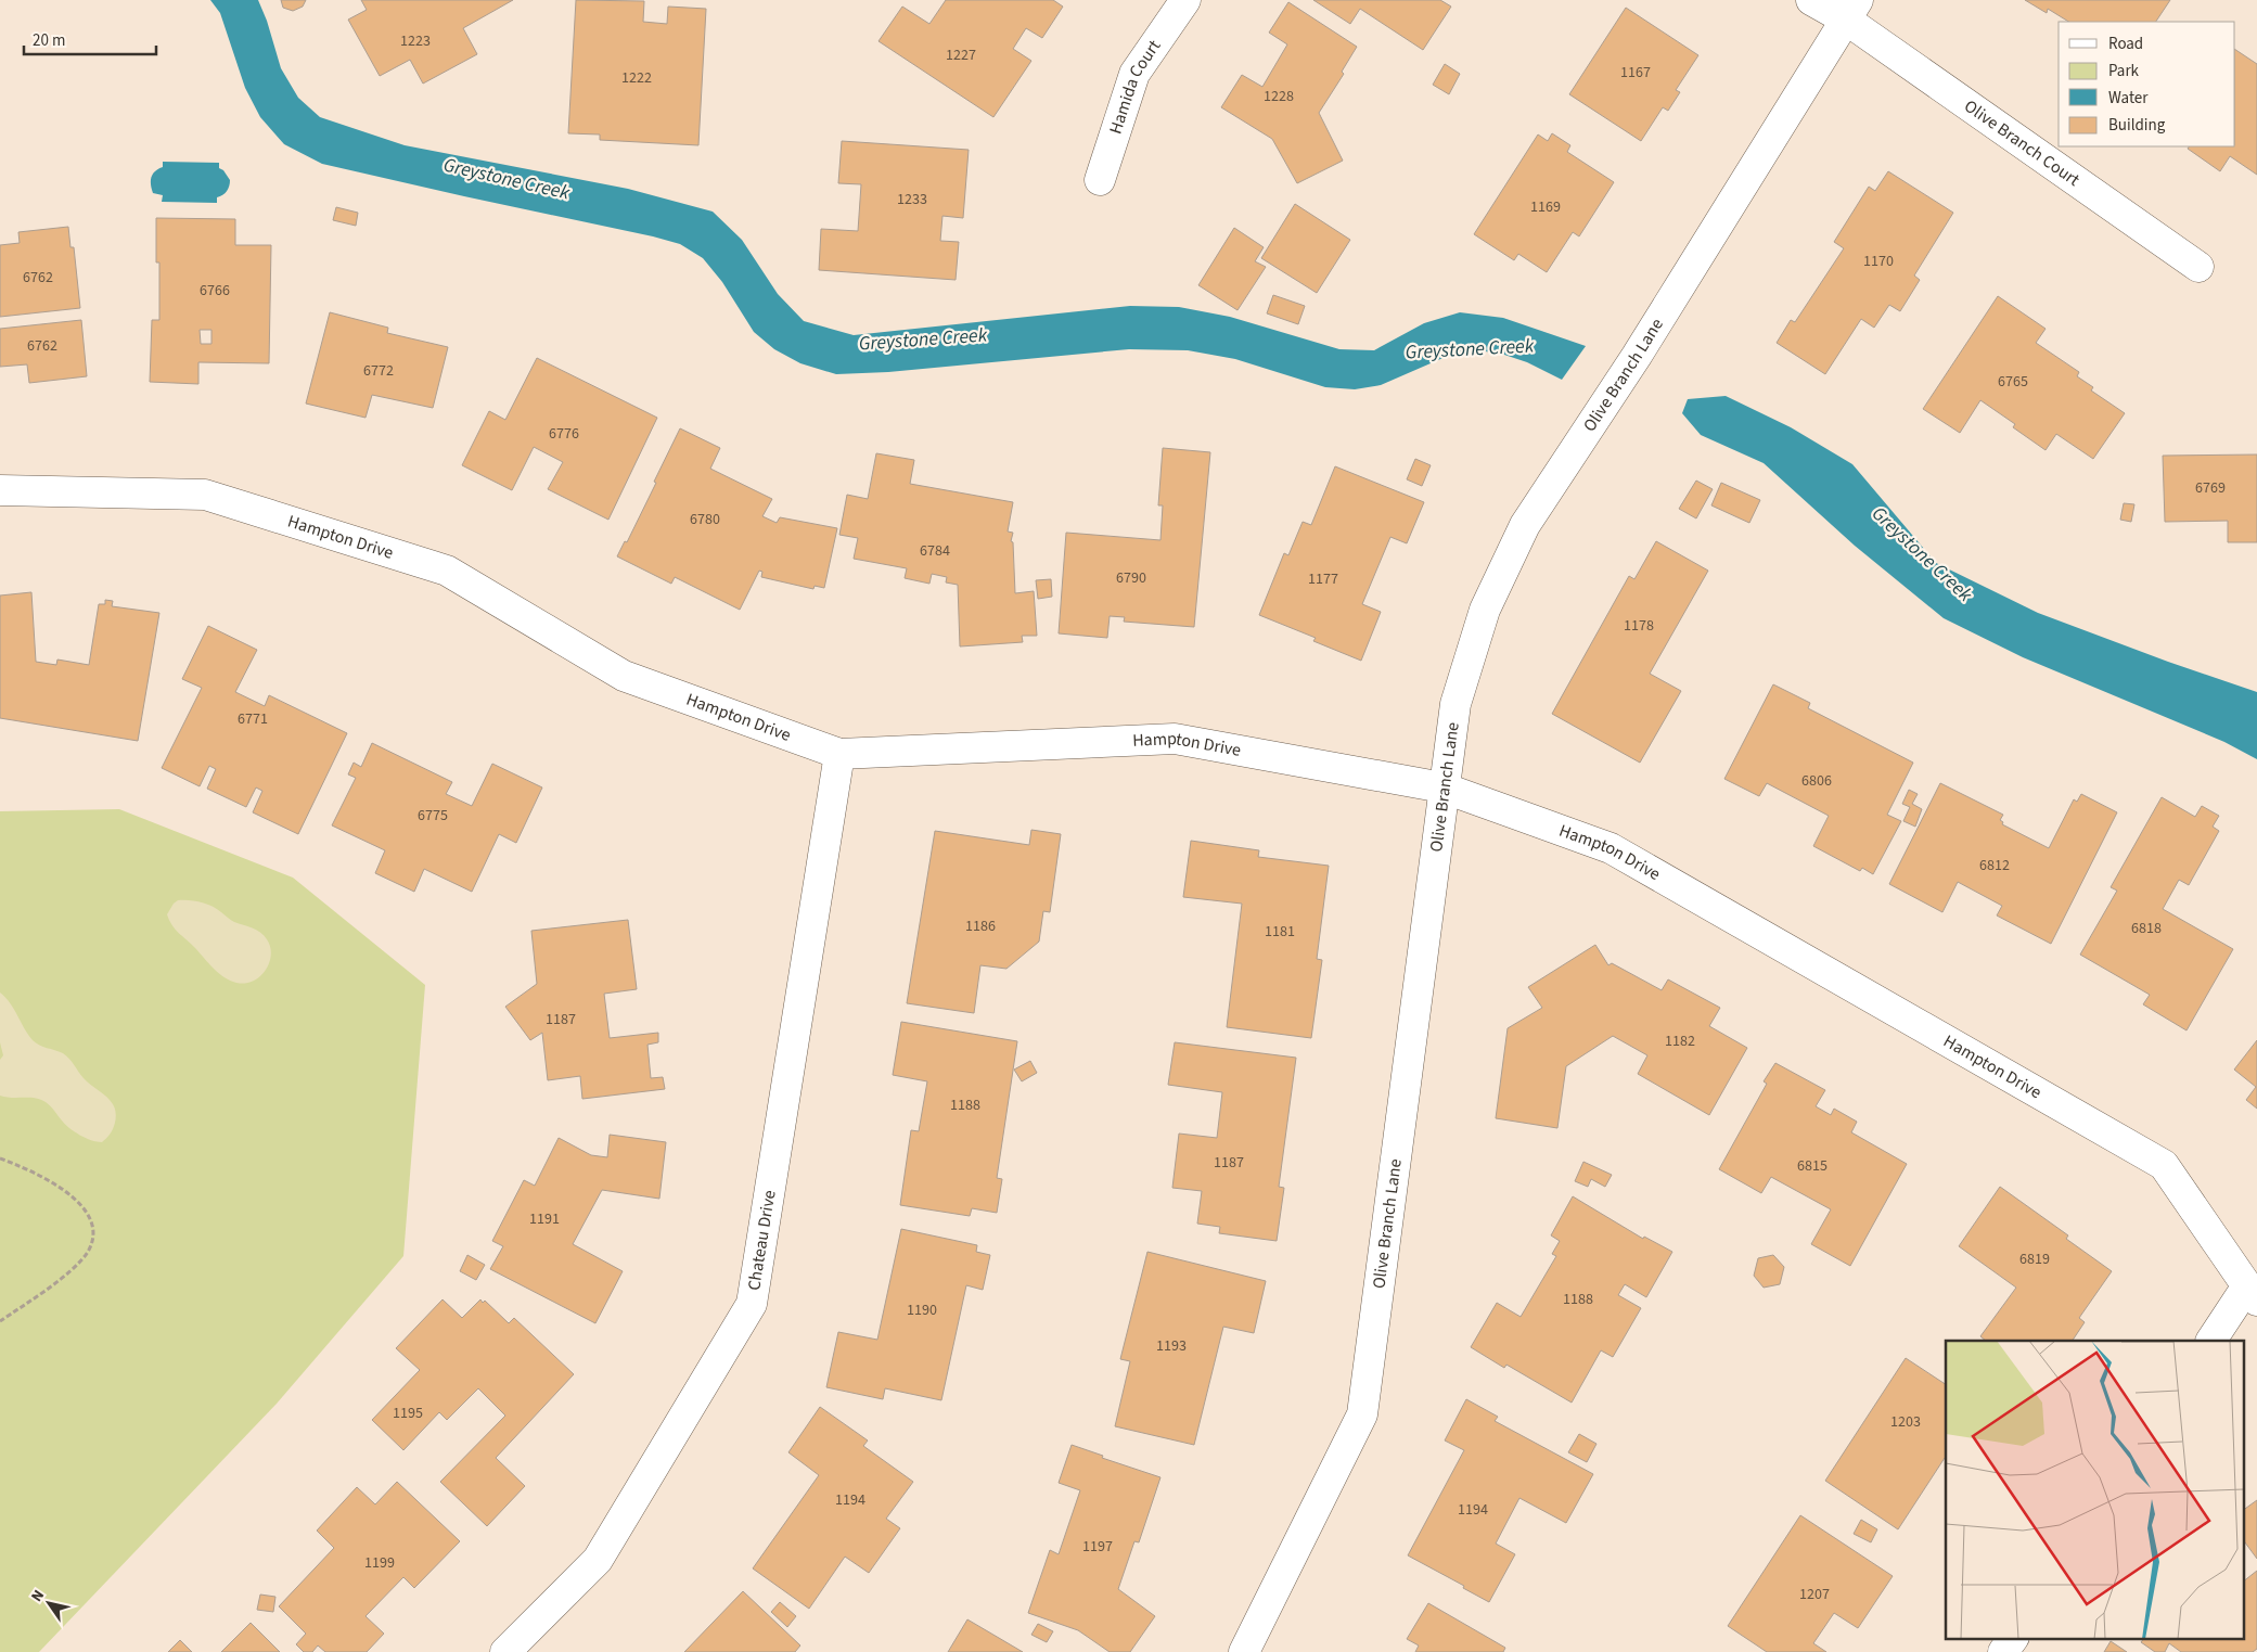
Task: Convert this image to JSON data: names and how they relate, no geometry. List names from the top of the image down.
{
  "streets": {
    "street": [
      "Hamida Court",
      "Olive Branch Court",
      "Olive Branch Lane",
      "Hampton Drive",
      "Chateau Drive"
    ]
  },
  "crossings": [
    ["Olive Branch Court", "Olive Branch Lane"],
    ["Olive Branch Lane", "Hampton Drive"],
    ["Hampton Drive", "Chateau Drive"]
  ],
  "water": ["Greystone Creek"],
  "house_numbers": [
    "1223",
    "1227",
    "1167",
    "1222",
    "1228",
    "1233",
    "1169",
    "1170",
    "6762",
    "6766",
    "6762",
    "6772",
    "6765",
    "6776",
    "6769",
    "6780",
    "6784",
    "6790",
    "1177",
    "1178",
    "6771",
    "6806",
    "6775",
    "6812",
    "1186",
    "6818",
    "1181",
    "1187",
    "1182",
    "1188",
    "1187",
    "6815",
    "1191",
    "6819",
    "1188",
    "1190",
    "1193",
    "1195",
    "1203",
    "1194",
    "1194",
    "1197",
    "1199",
    "1207"
  ],
  "legend": [
    "Road",
    "Park",
    "Water",
    "Building"
  ],
  "scale_bar": "20 m",
  "north": "top left"
}
